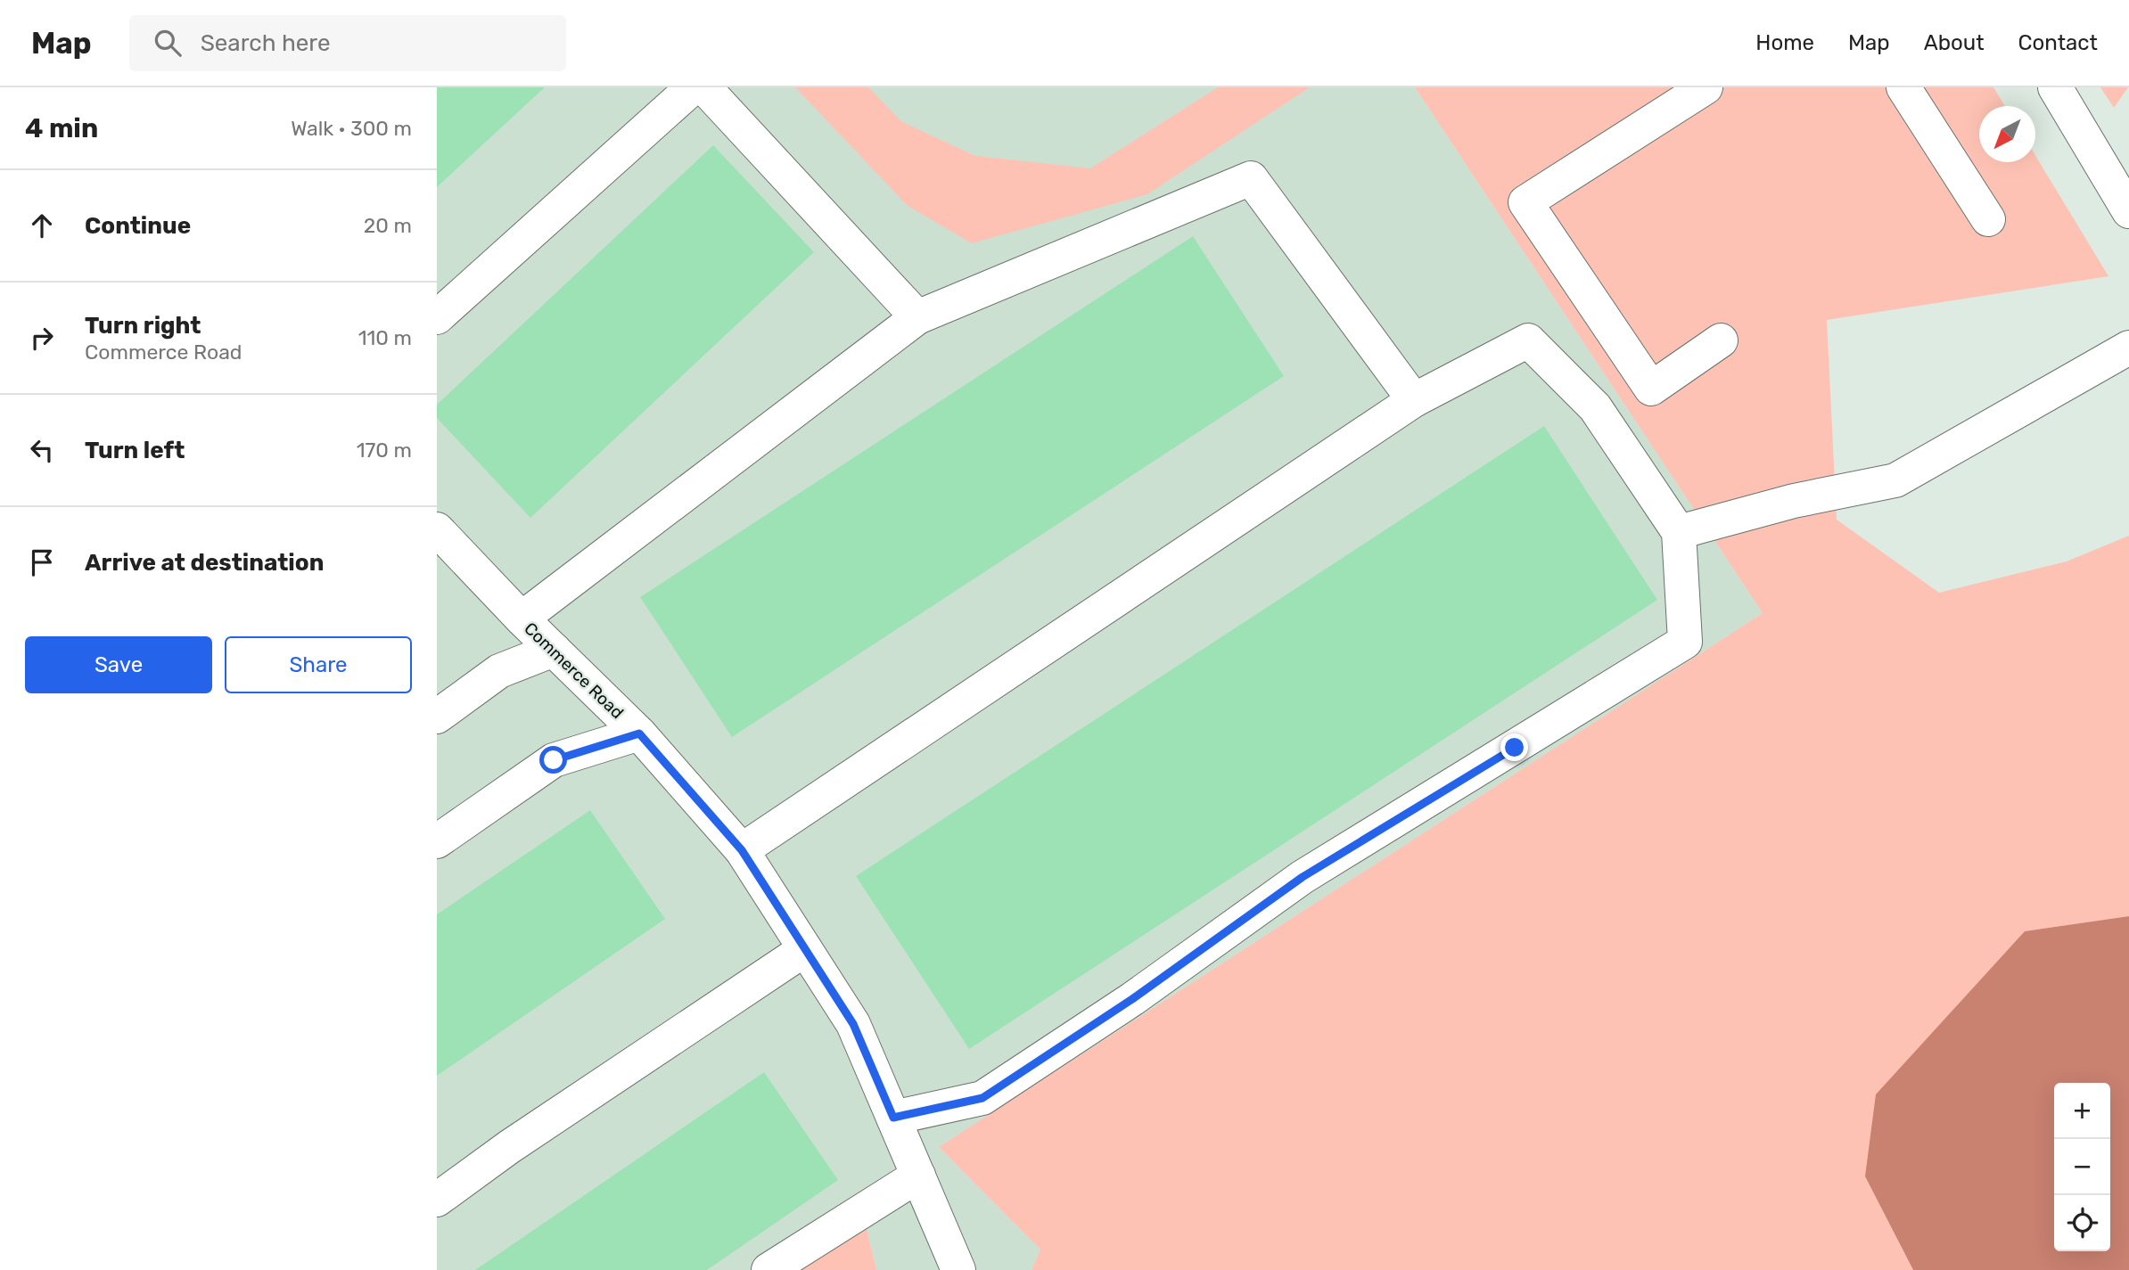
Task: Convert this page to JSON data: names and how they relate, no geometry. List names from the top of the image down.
{
  "streets": {
    "street": ["Commerce Road"]
  },
  "north": "bottom left",
  "page": {
    "header": "Map",
    "search": "Search here",
    "nav": [
      "Home",
      "Map",
      "About",
      "Contact"
    ],
    "heading": ["4 min", "Walk · 300 m"],
    "list": [
      ["Continue", "20 m"],
      ["Turn right", "Commerce Road", "110 m"],
      ["Turn left", "170 m"],
      "Arrive at destination"
    ],
    "buttons": ["Save", "Share"],
    "map_buttons": ["+", "−"]
  }
}
